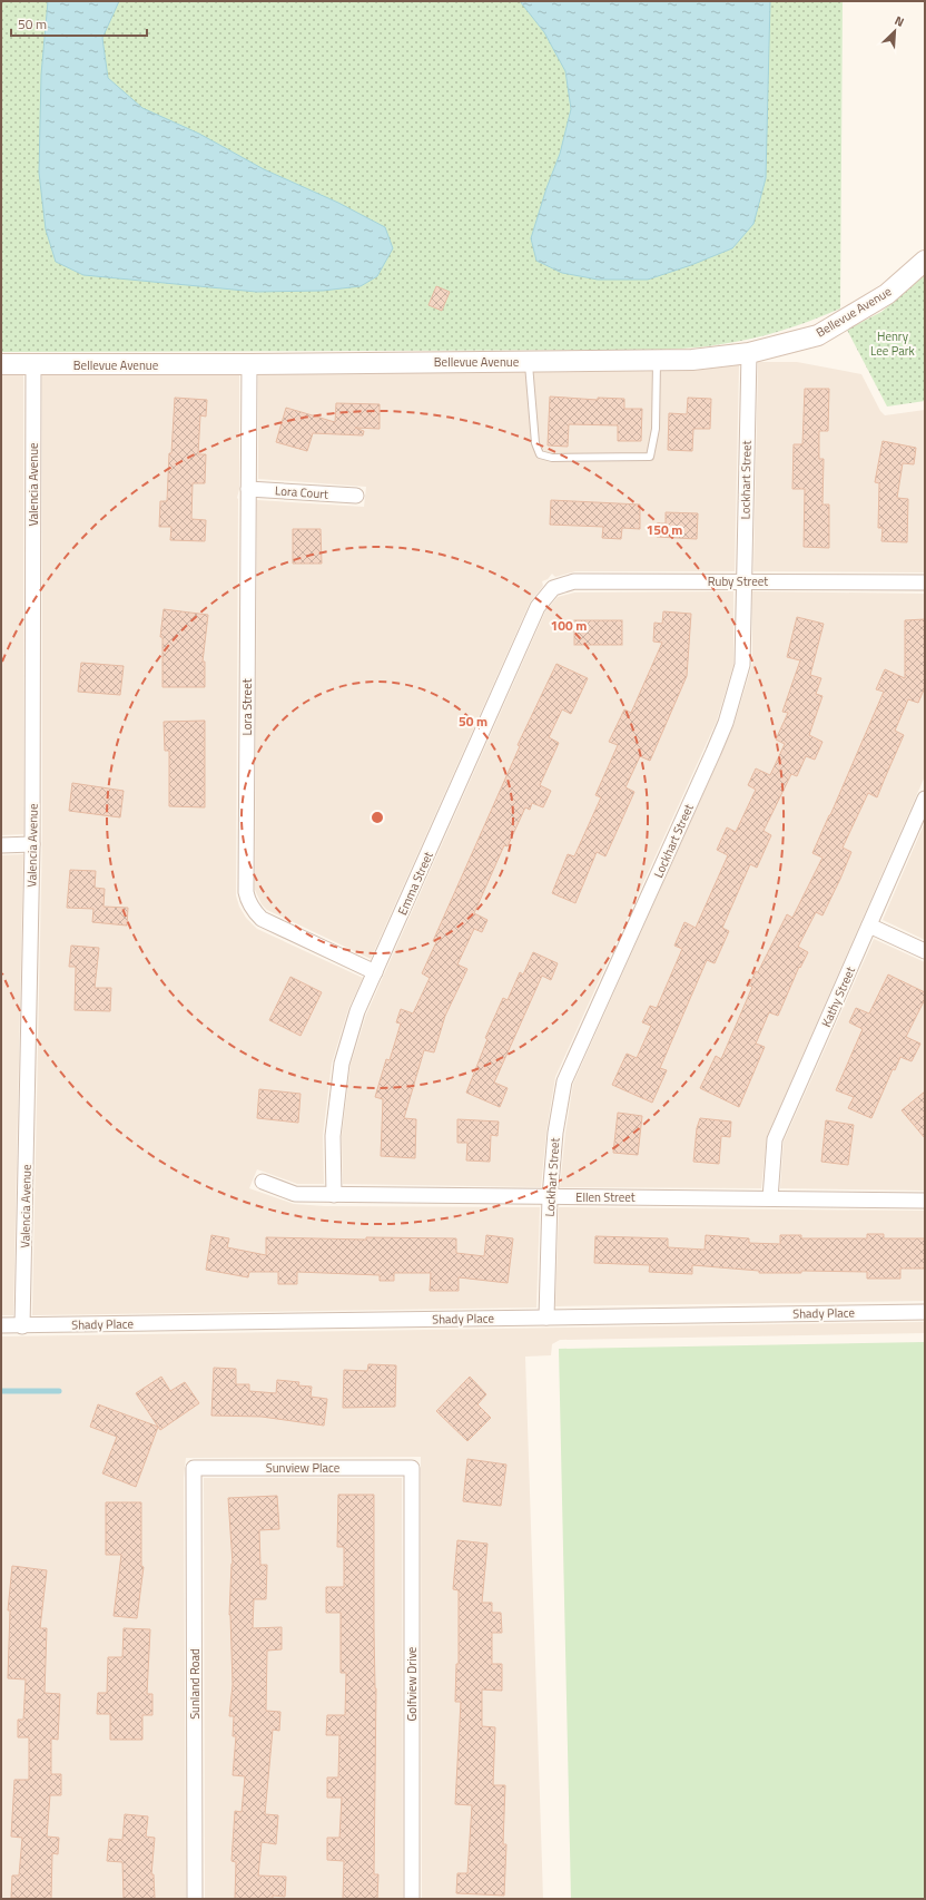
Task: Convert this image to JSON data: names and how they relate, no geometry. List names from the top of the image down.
{
  "streets": {
    "street": [
      "Bellevue Avenue",
      "Lockhart Street",
      "Valencia Avenue",
      "Lora Court",
      "Ruby Street",
      "Lora Street",
      "Emma Street",
      "Kathy Street",
      "Ellen Street",
      "Shady Place",
      "Sunview Place",
      "Sunland Road",
      "Golfview Drive"
    ]
  },
  "crossings": [
    ["Bellevue Avenue", "Lockhart Street"],
    ["Bellevue Avenue", "Valencia Avenue"],
    ["Bellevue Avenue", "Lora Street"],
    ["Lockhart Street", "Ruby Street"],
    ["Lockhart Street", "Ellen Street"],
    ["Lockhart Street", "Shady Place"],
    ["Valencia Avenue", "Shady Place"],
    ["Lora Court", "Lora Street"],
    ["Ruby Street", "Emma Street"],
    ["Lora Street", "Emma Street"],
    ["Emma Street", "Ellen Street"],
    ["Kathy Street", "Ellen Street"],
    ["Sunview Place", "Sunland Road"],
    ["Sunview Place", "Golfview Drive"]
  ],
  "parks": ["Henry Lee Park"],
  "scale_bar": "50 m",
  "north": "top right",
  "rings": ["150 m", "100 m", "50 m"]
}
